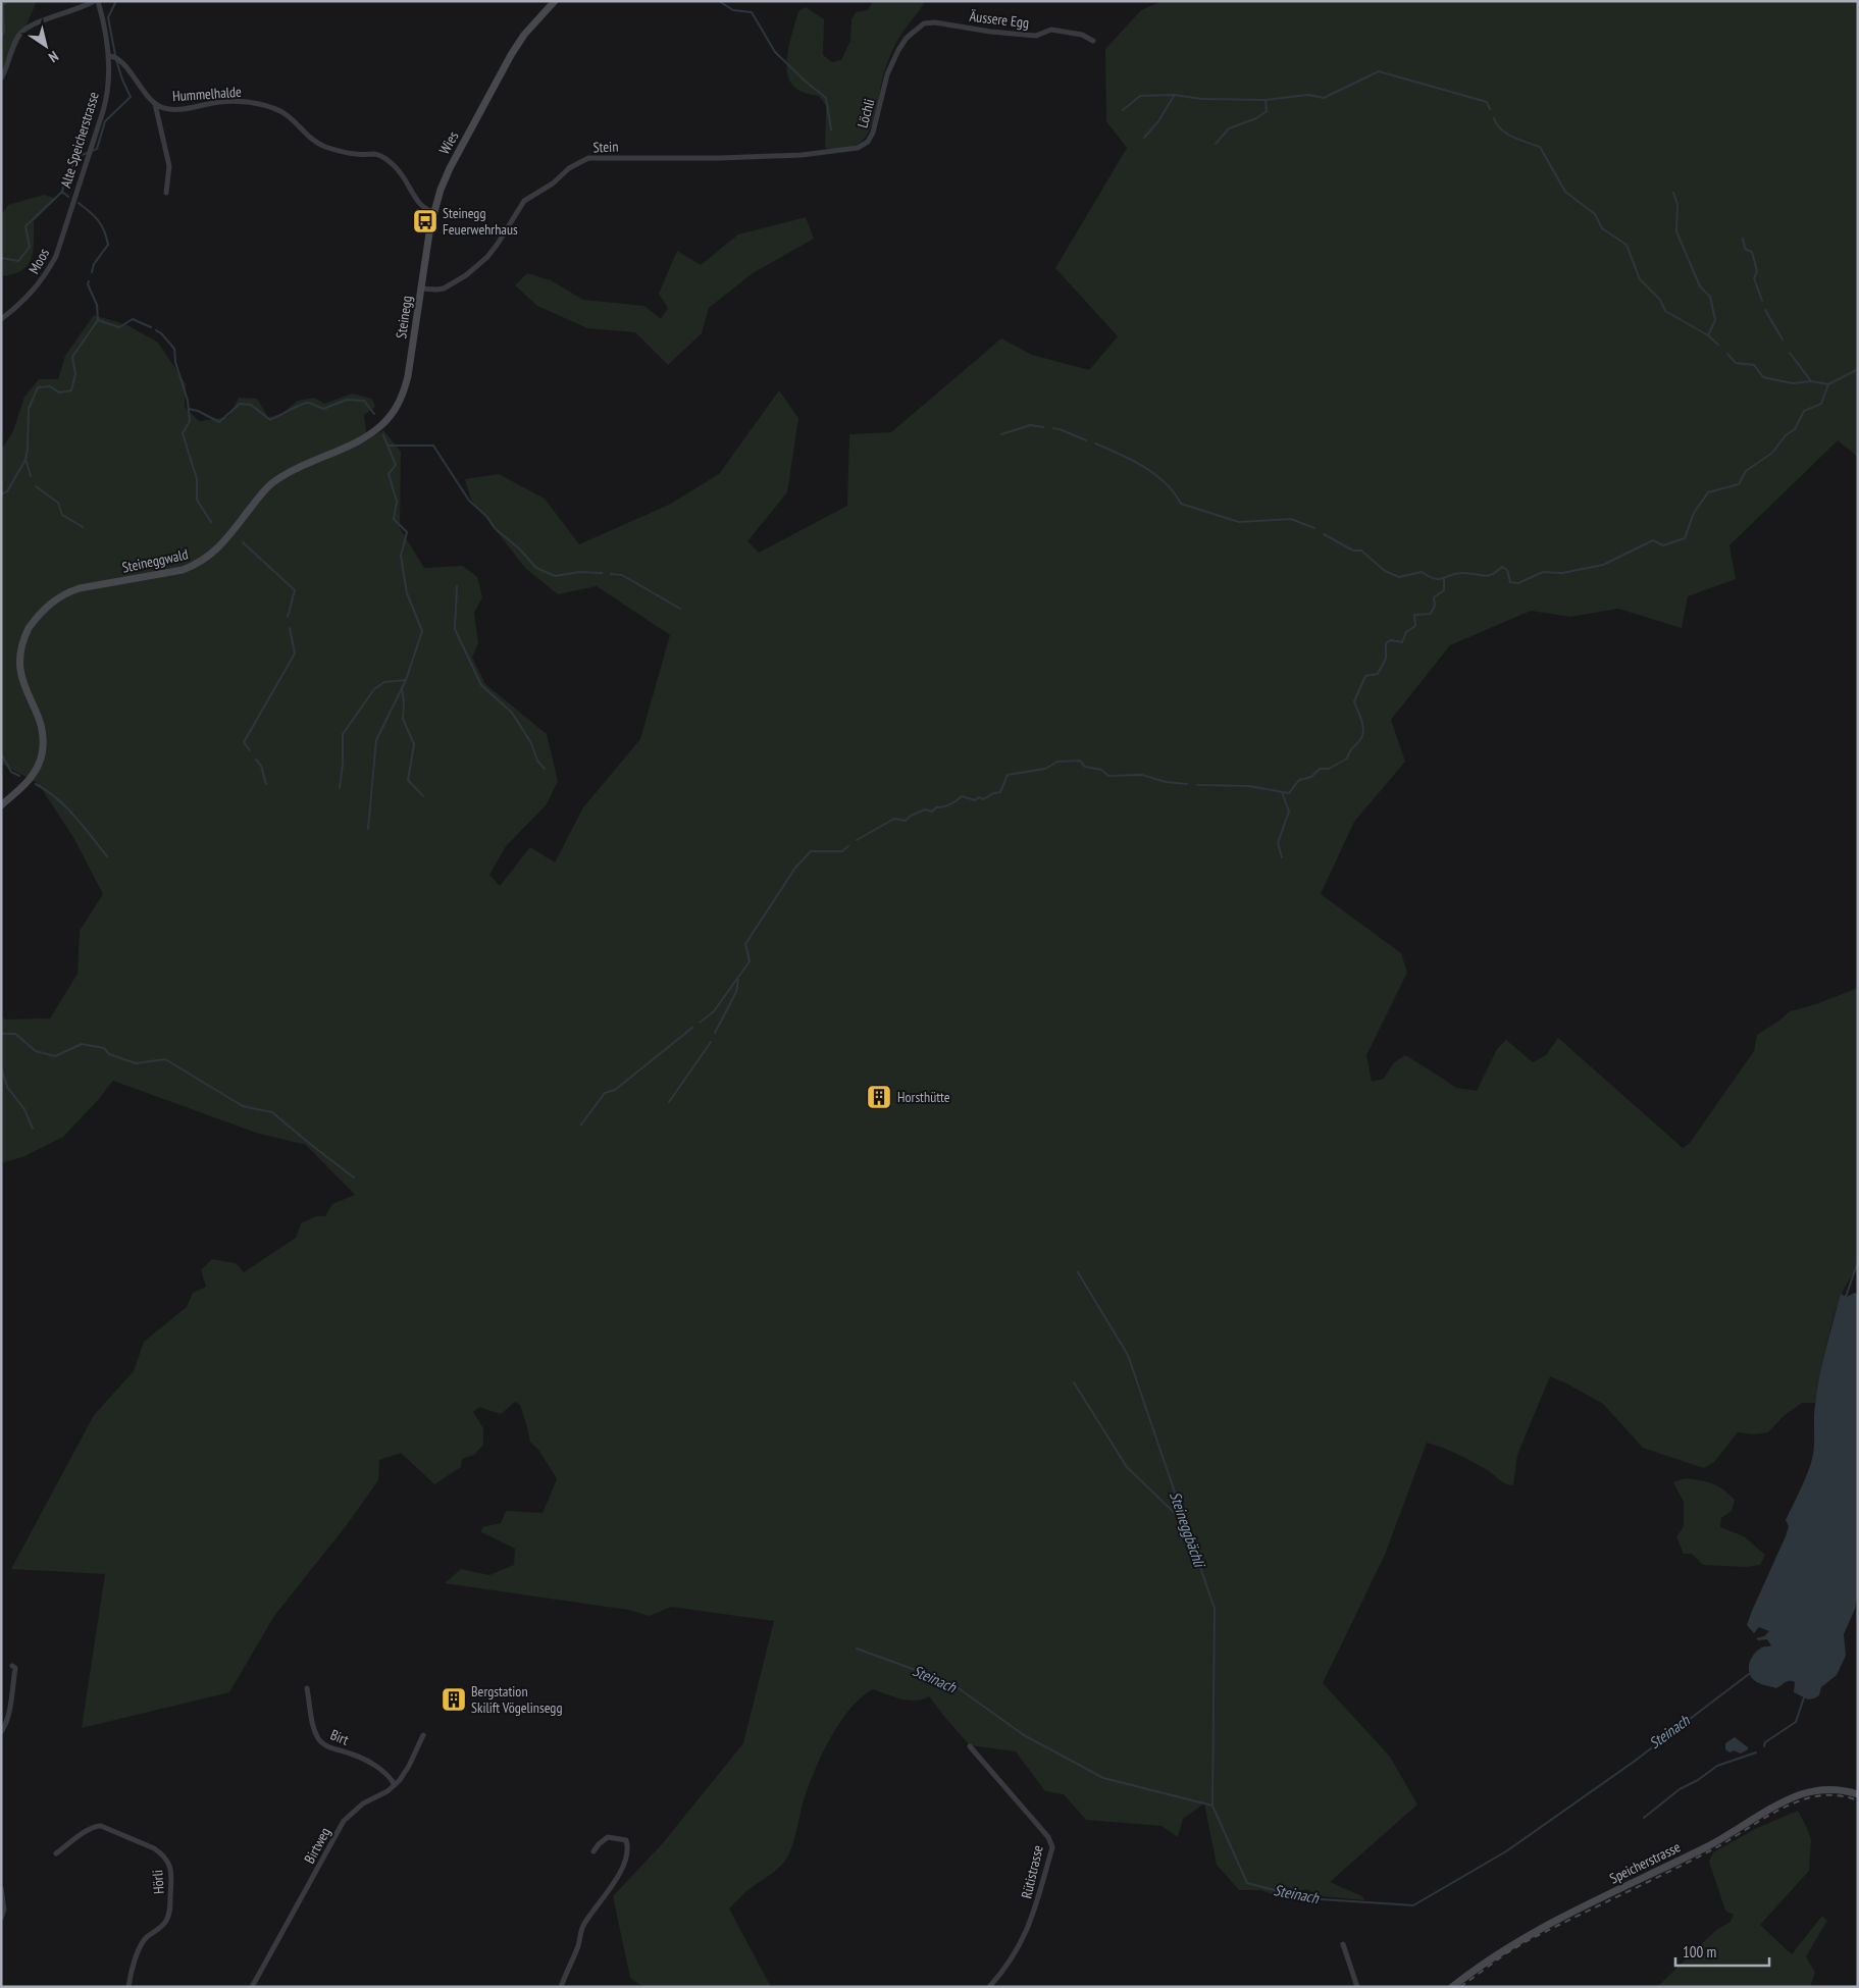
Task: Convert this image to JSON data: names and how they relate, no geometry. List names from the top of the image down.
{
  "streets": {
    "main road": [
      "Wies",
      "Steinegg",
      "Steineggwald",
      "Speicherstrasse"
    ],
    "street": [
      "Äussere Egg",
      "Hummelhalde",
      "Löchli",
      "Alte Speicherstrasse",
      "Stein",
      "Moos",
      "Birt",
      "Birtweg",
      "Rütistrasse",
      "Hörli"
    ]
  },
  "crossings": [
    ["Äussere Egg", "Löchli"],
    ["Hummelhalde", "Alte Speicherstrasse"],
    ["Hummelhalde", "Wies"],
    ["Hummelhalde", "Steinegg"],
    ["Löchli", "Stein"],
    ["Alte Speicherstrasse", "Moos"],
    ["Wies", "Steinegg"],
    ["Stein", "Steinegg"],
    ["Steinegg", "Steineggwald"],
    ["Birt", "Birtweg"]
  ],
  "water": ["Steineggbächli", "Steinach"],
  "places": {
    "bus stop": ["Steinegg Feuerwehrhaus"],
    "building": ["Horsthütte", "Bergstation Skilift Vögelinsegg"]
  },
  "scale_bar": "100 m",
  "north": "bottom right"
}
